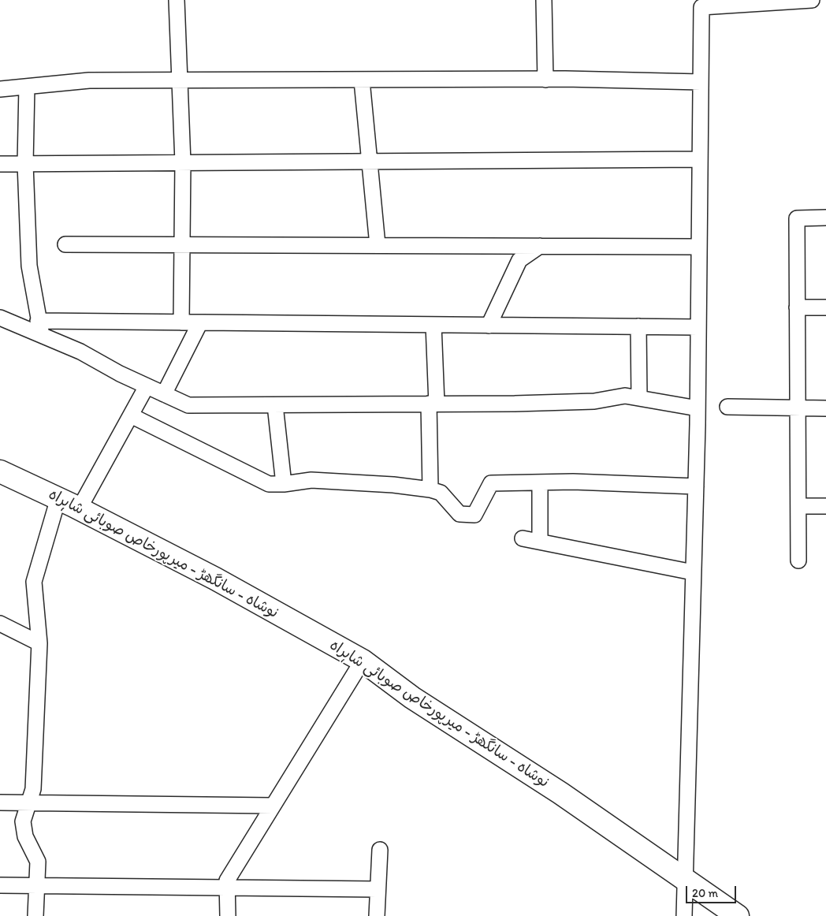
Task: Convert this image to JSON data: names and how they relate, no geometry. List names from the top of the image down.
{
  "streets": {
    "main road": ["نوشاہ - سانگھڑ - میرپورخاص صوبائی شاہراہ"]
  },
  "scale_bar": "20 m"
}
